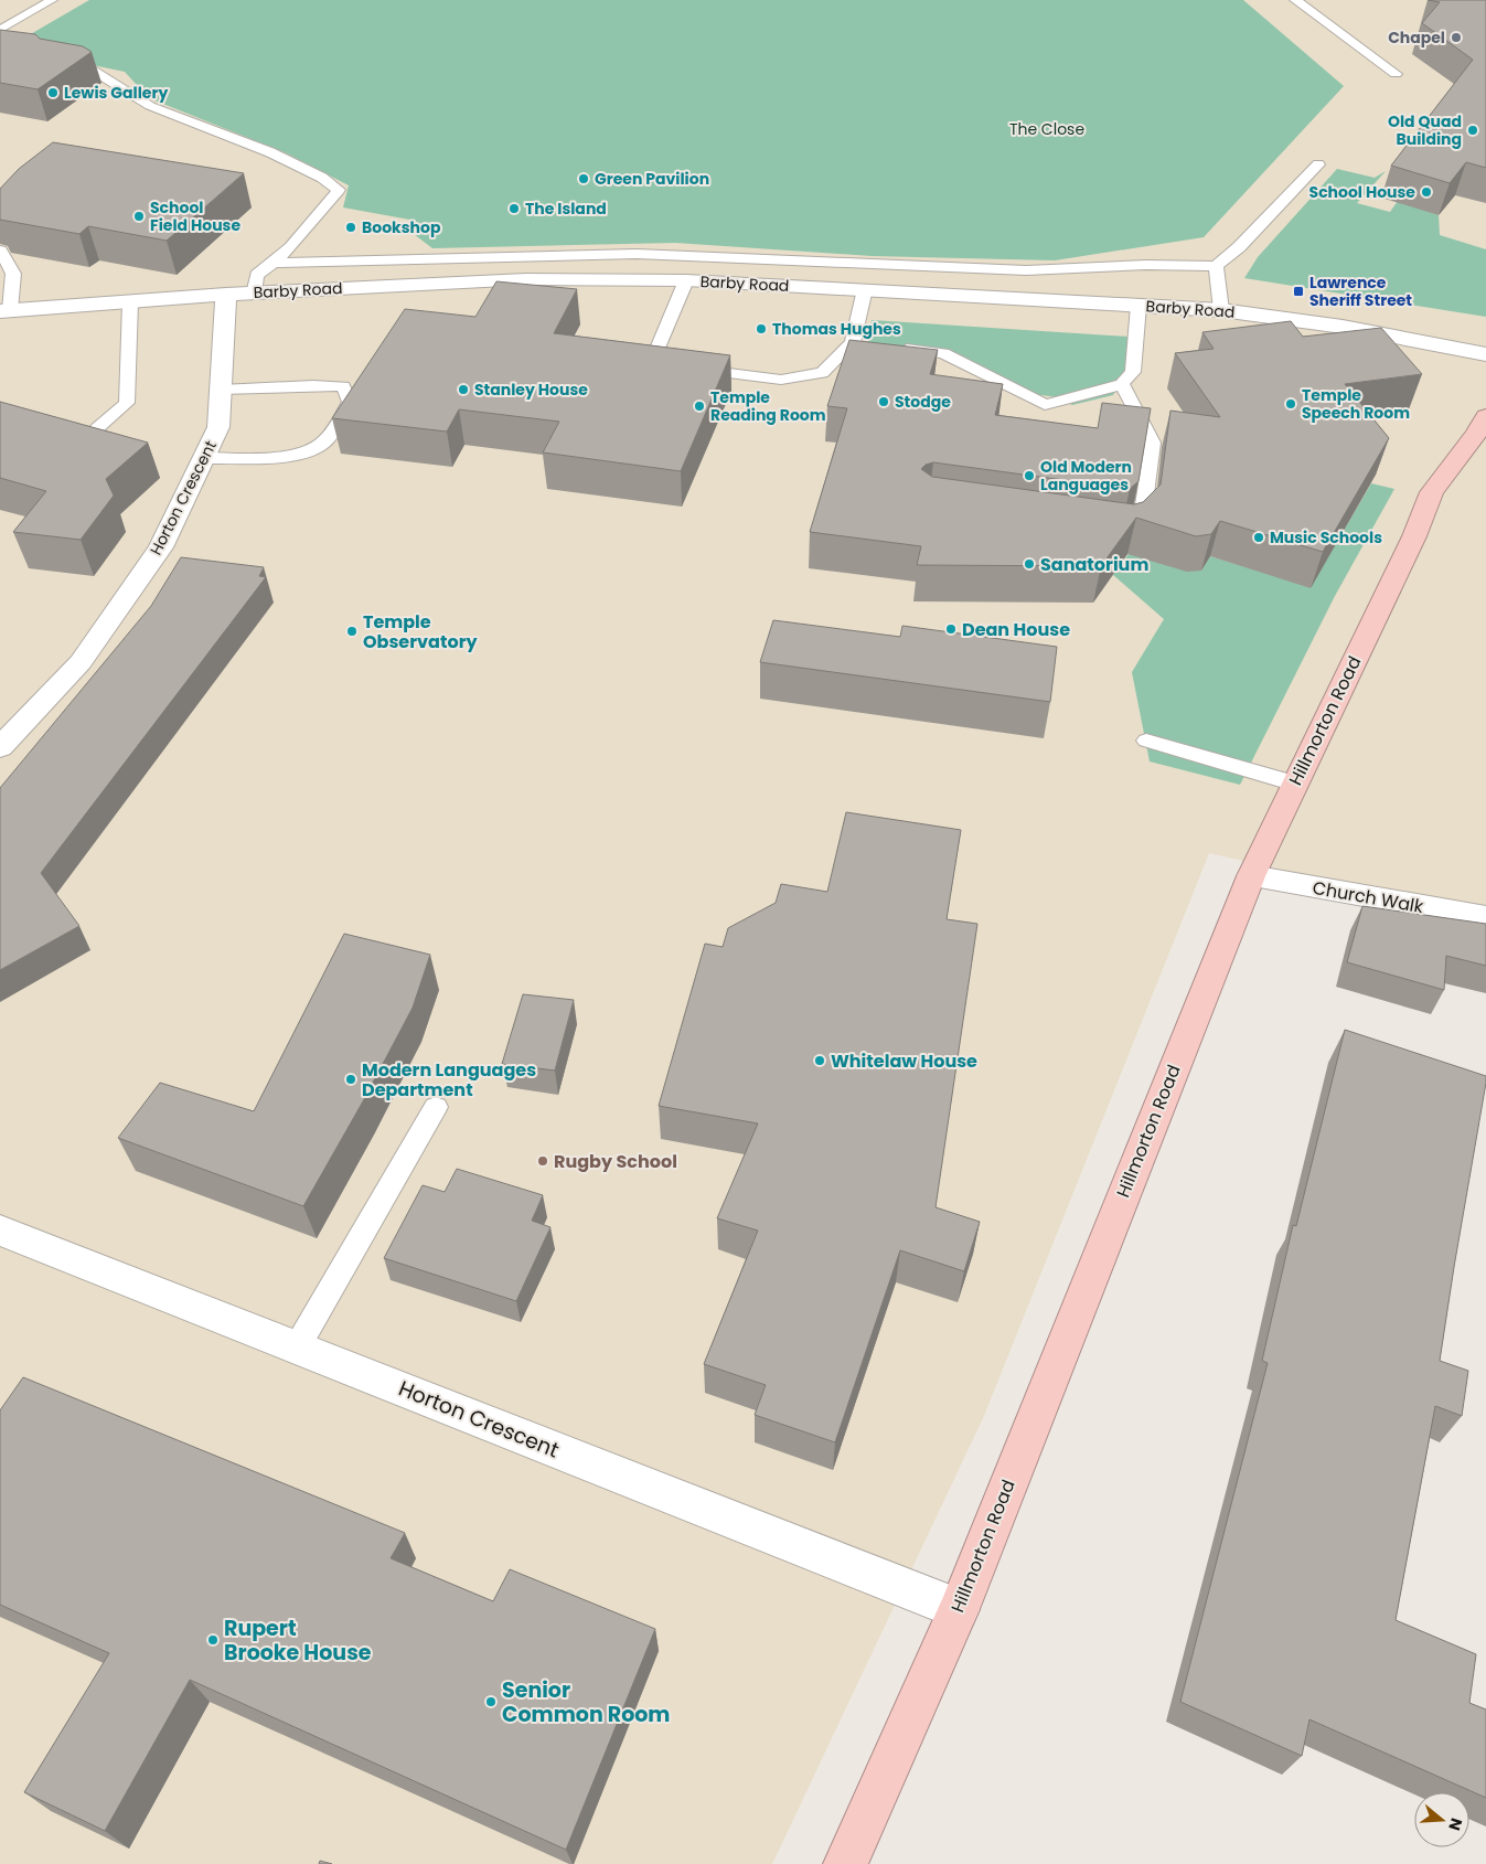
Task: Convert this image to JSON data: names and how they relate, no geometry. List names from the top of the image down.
{
  "streets": {
    "highway": ["Hillmorton Road"],
    "street": ["Barby Road", "Horton Crescent", "Church Walk"]
  },
  "crossings": [
    ["Barby Road", "Horton Crescent"],
    ["Horton Crescent", "Hillmorton Road"],
    ["Hillmorton Road", "Church Walk"]
  ],
  "parks": ["The Close"],
  "places": {
    "other": [
      "Chapel",
      "Lewis Gallery",
      "Old Quad Building",
      "Green Pavilion",
      "School House",
      "The Island",
      "School Field House",
      "Bookshop",
      "Thomas Hughes",
      "Stanley House",
      "Stodge",
      "Temple Speech Room",
      "Temple Reading Room",
      "Old Modern Languages",
      "Music Schools",
      "Sanatorium",
      "Dean House",
      "Temple Observatory",
      "Whitelaw House",
      "Modern Languages Department",
      "Rugby School",
      "Rupert Brooke House",
      "Senior Common Room"
    ],
    "transit": ["Lawrence Sheriff Street"]
  },
  "north": "right"
}
